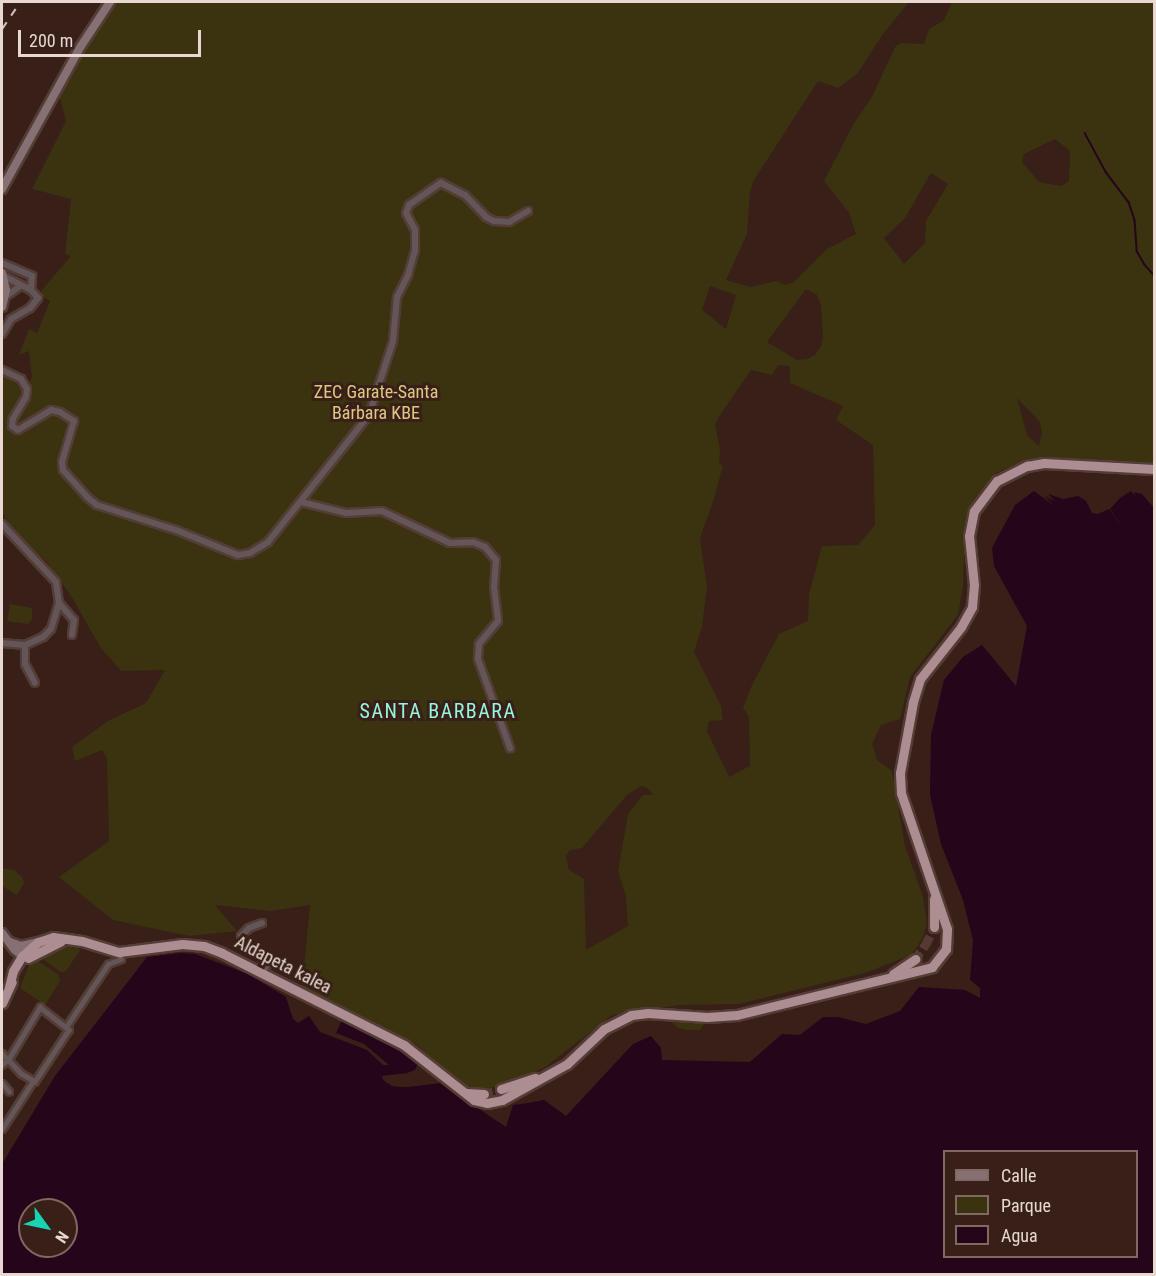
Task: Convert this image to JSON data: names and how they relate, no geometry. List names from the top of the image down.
{
  "streets": {
    "highway": ["Aldapeta kalea"]
  },
  "districts": ["SANTA BARBARA"],
  "parks": ["ZEC Garate-Santa Bárbara KBE"],
  "legend": ["Calle", "Parque", "Agua"],
  "scale_bar": "200 m",
  "north": "bottom right"
}
